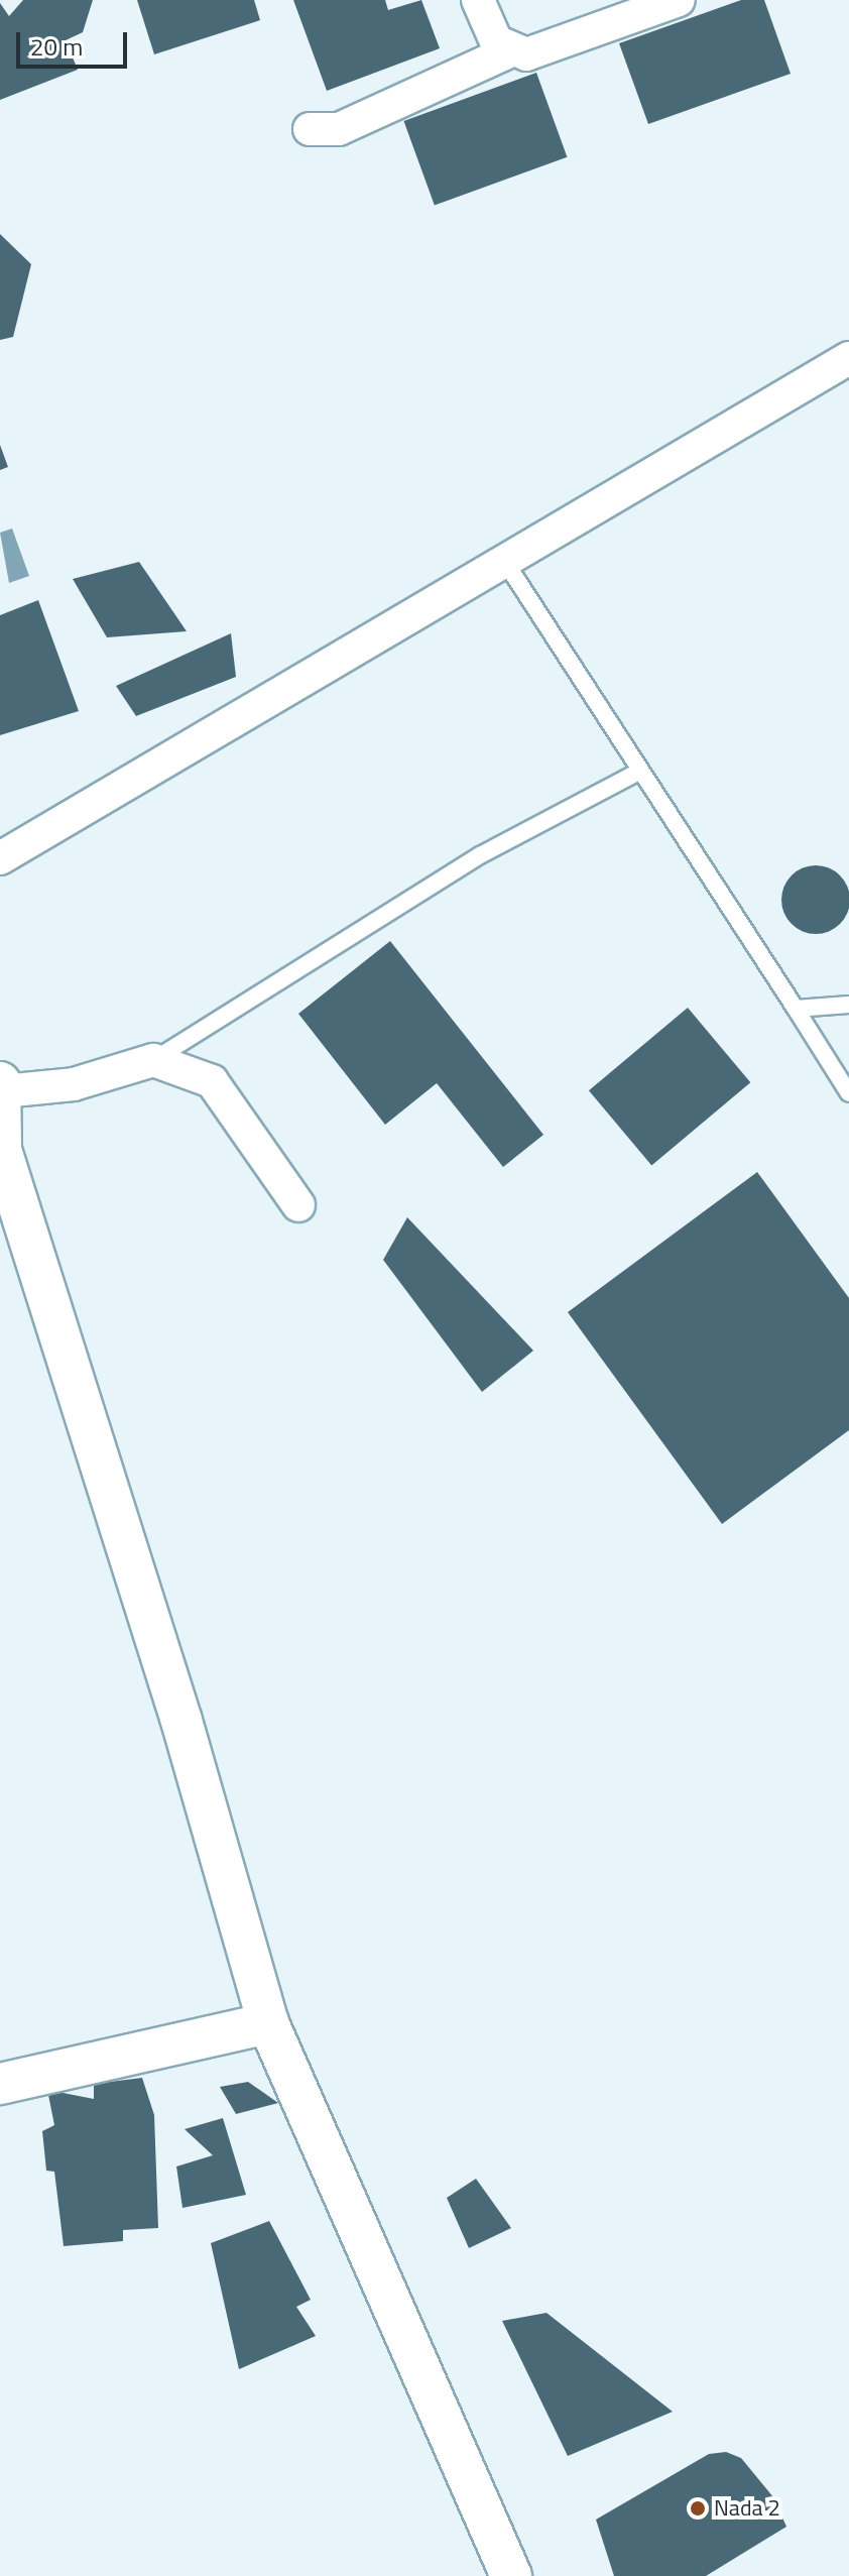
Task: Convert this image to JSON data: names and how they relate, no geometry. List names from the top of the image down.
{
  "places": ["Nada 2"],
  "scale_bar": "20 m"
}
